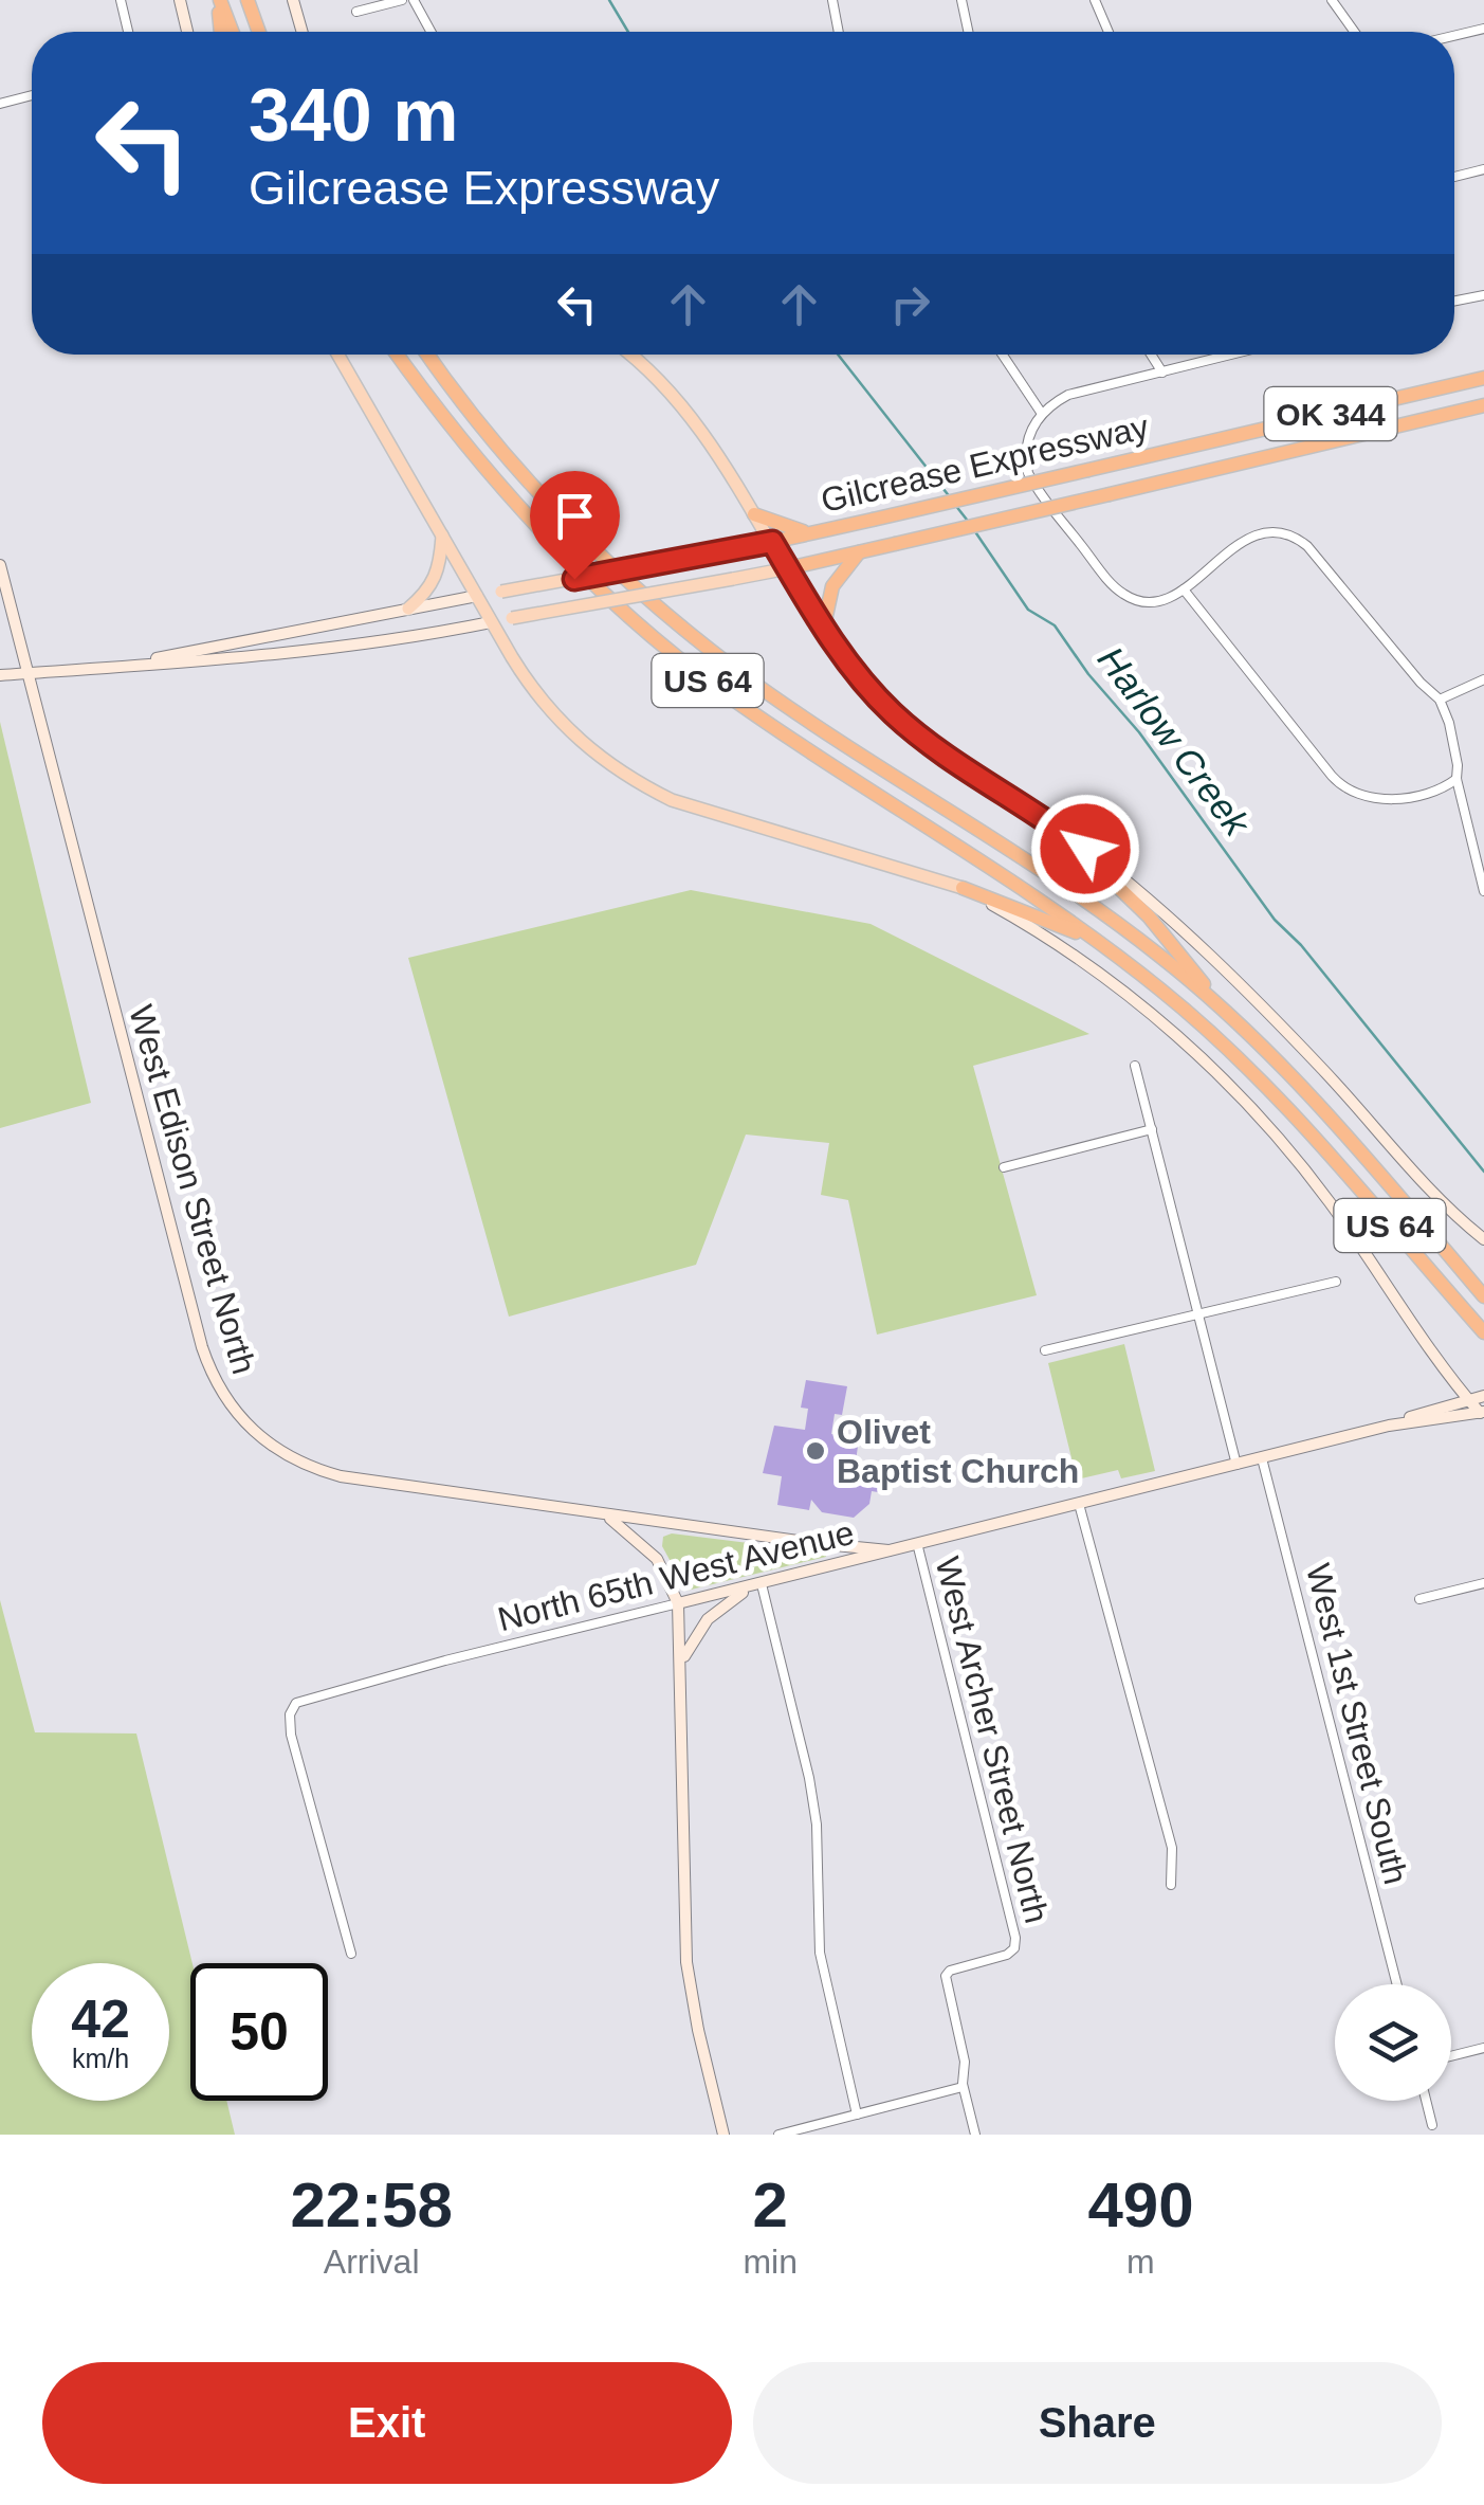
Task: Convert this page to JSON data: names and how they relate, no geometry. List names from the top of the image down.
{
  "streets": {
    "highway": ["OK 344", "Gilcrease Expressway", "US 64"],
    "street": [
      "West Edison Street North",
      "North 65th West Avenue",
      "West 1st Street South",
      "West Archer Street North"
    ]
  },
  "crossings": [
    ["Gilcrease Expressway", "West Edison Street North"],
    ["West Edison Street North", "North 65th West Avenue"],
    ["North 65th West Avenue", "West 1st Street South"],
    ["North 65th West Avenue", "West Archer Street North"]
  ],
  "water": ["Harlow Creek"],
  "places": ["Olivet Baptist Church"],
  "page": {
    "turn": ["340 m", "Gilcrease Expressway"],
    "speed": "42 km/h",
    "limit": "50",
    "eta": [
      "22:58",
      "Arrival",
      "2",
      "min",
      "490",
      "m"
    ],
    "buttons": ["Exit", "Share"]
  }
}
